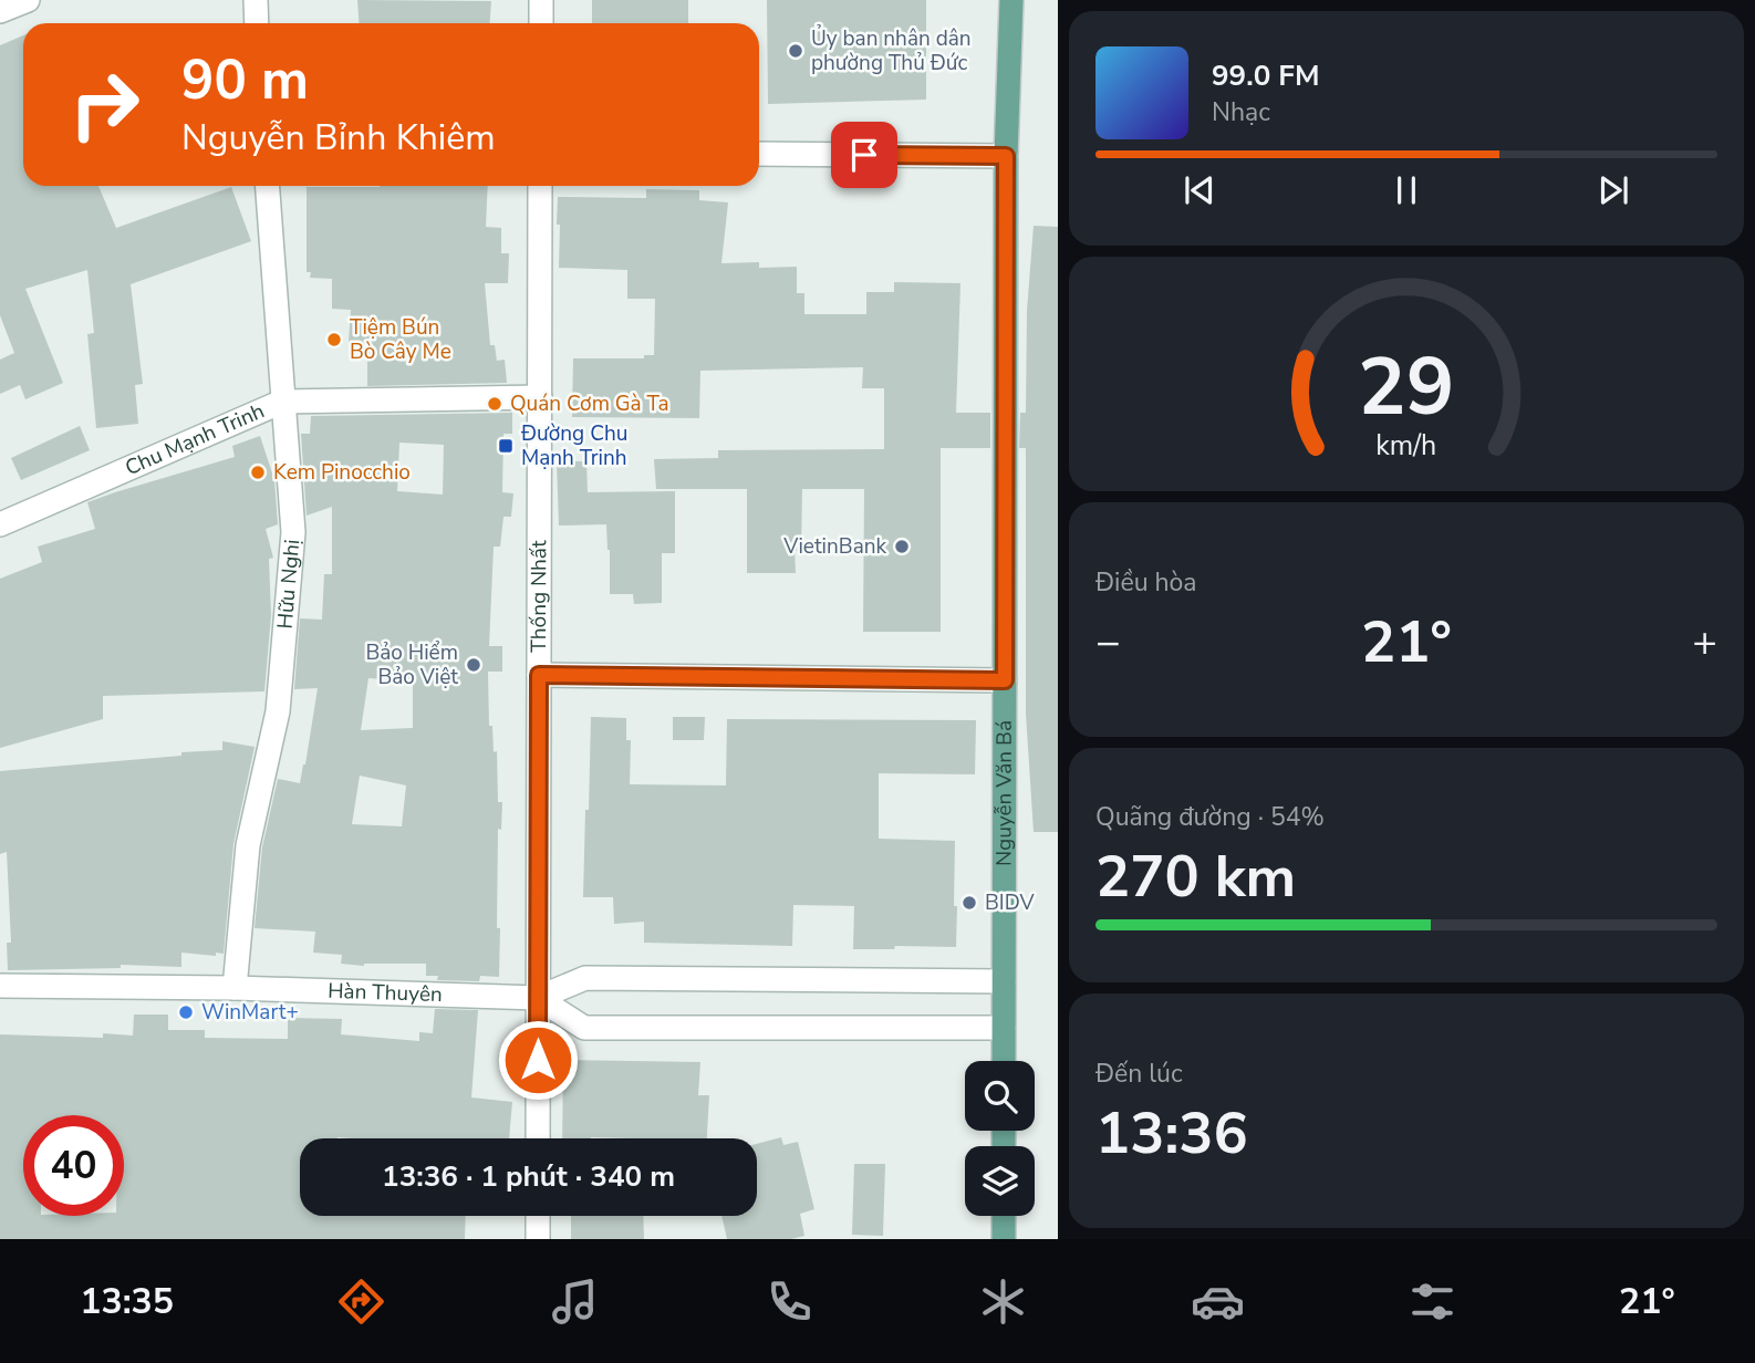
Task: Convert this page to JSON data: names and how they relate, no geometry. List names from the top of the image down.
{
  "streets": {
    "main road": ["Nguyễn Văn Bá"],
    "street": [
      "Chu Mạnh Trinh",
      "Hữu Nghị",
      "Thống Nhất",
      "Hàn Thuyên"
    ]
  },
  "crossings": [
    ["Chu Mạnh Trinh", "Hữu Nghị"],
    ["Chu Mạnh Trinh", "Thống Nhất"],
    ["Hữu Nghị", "Hàn Thuyên"],
    ["Thống Nhất", "Hàn Thuyên"],
    ["Nguyễn Văn Bá", "Hàn Thuyên"]
  ],
  "places": {
    "other": [
      "Ủy ban nhân dân phường Thủ Đức",
      "Tiệm Bún Bò Cây Me",
      "Quán Cơm Gà Ta",
      "Kem Pinocchio",
      "VietinBank",
      "Bảo Hiểm Bảo Việt",
      "BIDV",
      "WinMart+"
    ],
    "transit": ["Đường Chu Mạnh Trinh"]
  },
  "page": {
    "turn": ["90 m", "Nguyễn Bỉnh Khiêm"],
    "song": ["99.0 FM", "Nhạc"],
    "tile": [
      "Điều hòa",
      ["Quãng đường · 54%", "270 km"],
      ["Đến lúc", "13:36"]
    ],
    "heat": ["−", "21°", "+"],
    "limit": "40",
    "trip": "13:36 · 1 phút · 340 m",
    "tabs": ["13:35", "21°"],
    "gauge": ["29", "km/h"]
  }
}
